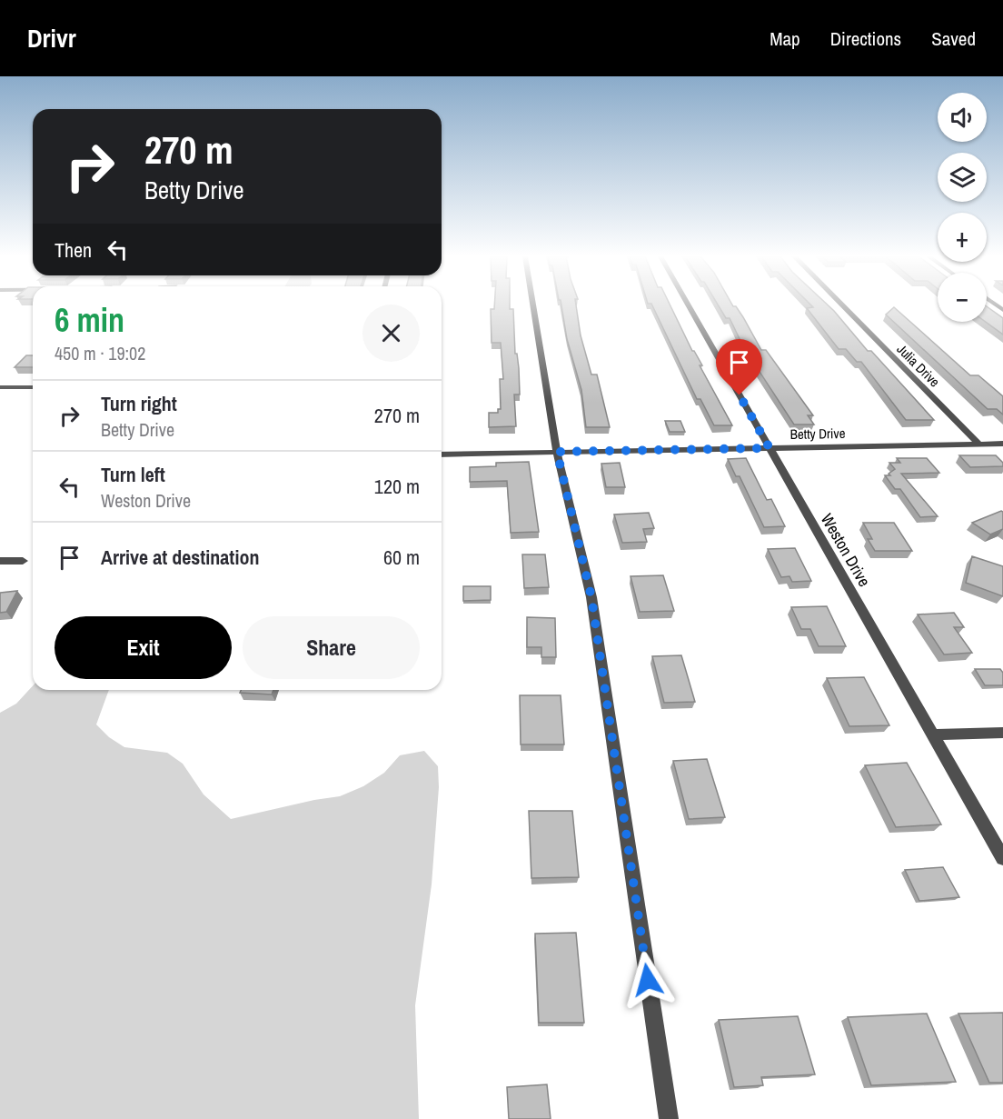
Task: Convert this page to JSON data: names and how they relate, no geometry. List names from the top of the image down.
{
  "streets": {
    "street": ["Julia Drive", "Betty Drive", "Weston Drive"]
  },
  "crossings": [
    ["Julia Drive", "Betty Drive"],
    ["Betty Drive", "Weston Drive"]
  ],
  "page": {
    "header": "Drivr",
    "nav": ["Map", "Directions", "Saved"],
    "map_buttons": ["+", "−"],
    "turn": ["270 m", "Betty Drive"],
    "then": "Then",
    "heading": ["6 min", "450 m · 19:02"],
    "list": [
      {
        "name": "Turn right",
        "note": "Betty Drive",
        "value": "270 m"
      },
      {
        "name": "Turn left",
        "note": "Weston Drive",
        "value": "120 m"
      },
      {
        "name": "Arrive at destination",
        "value": "60 m"
      }
    ],
    "buttons": ["Exit", "Share"]
  }
}
